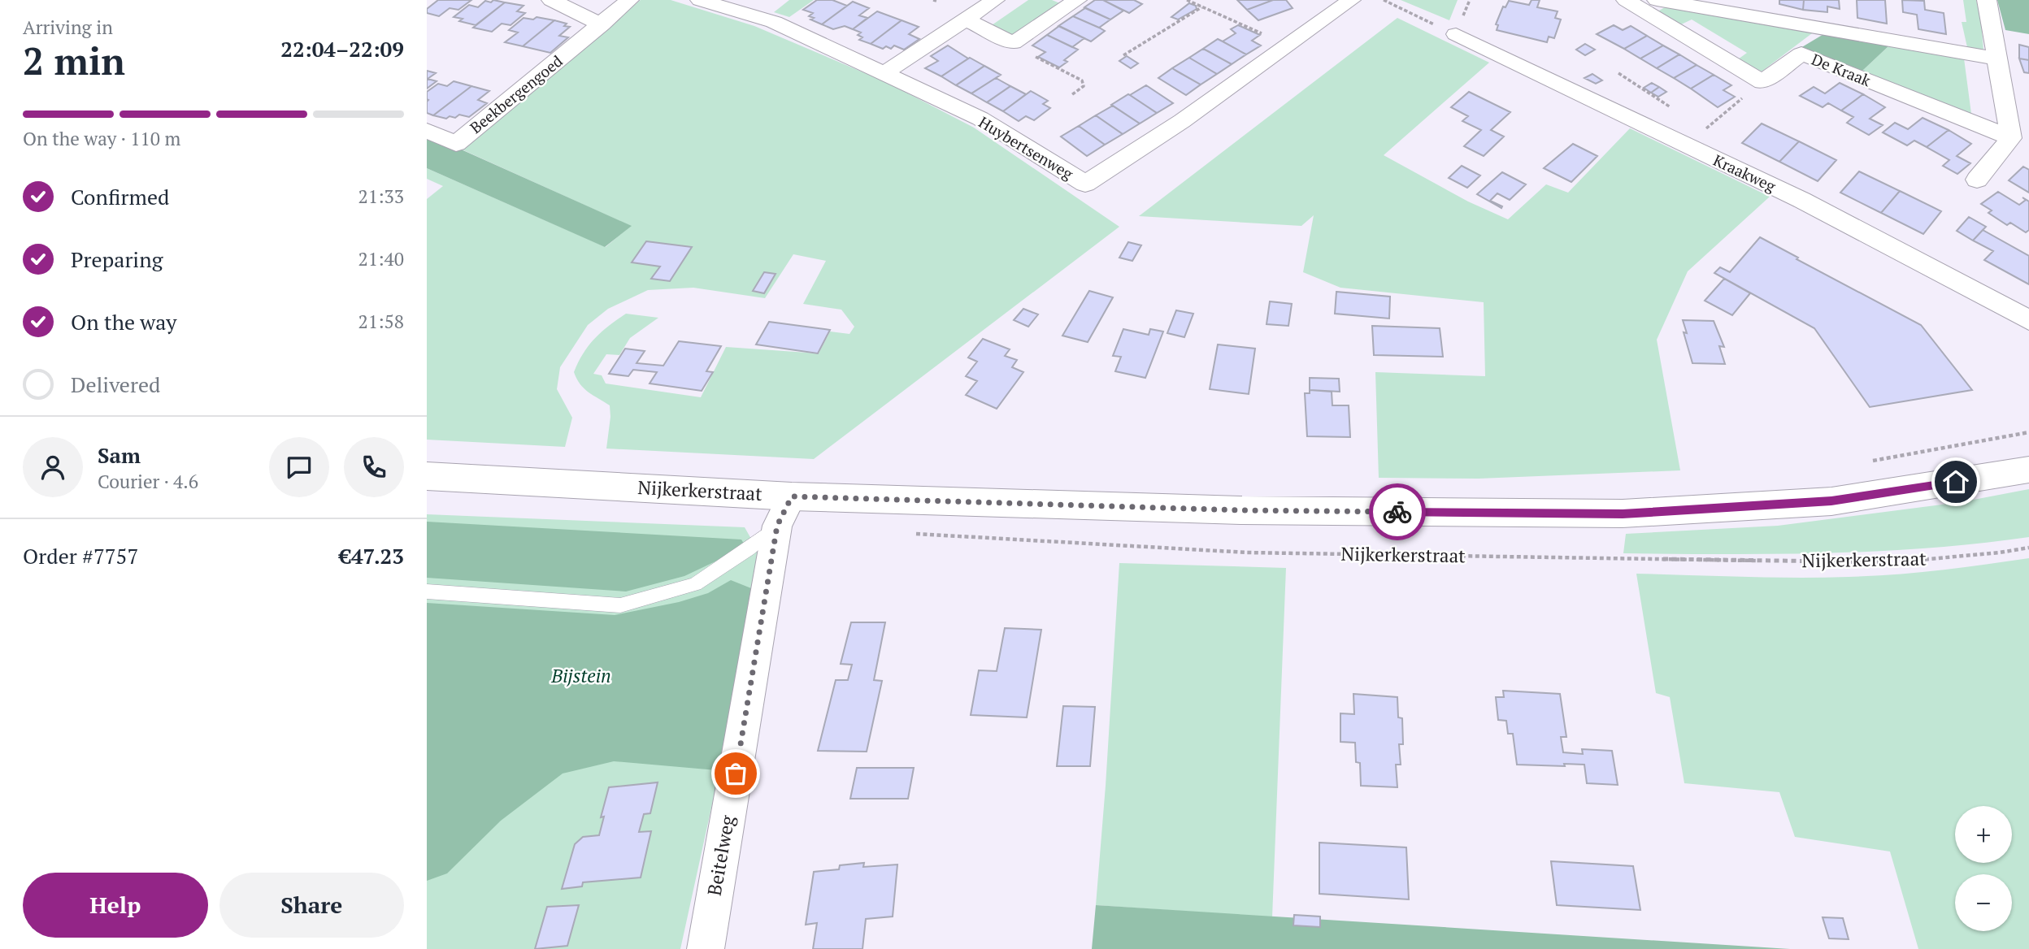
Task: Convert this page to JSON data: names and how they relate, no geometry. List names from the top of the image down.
{
  "streets": {
    "main road": ["Nijkerkerstraat"],
    "street": [
      "De Kraak",
      "Beekbergengoed",
      "Huybertsenweg",
      "Kraakweg",
      "Beitelweg"
    ]
  },
  "crossings": [
    ["Nijkerkerstraat", "Beitelweg"]
  ],
  "parks": ["Bijstein"],
  "page": {
    "heading": ["2 min", "Arriving in", "22:04–22:09"],
    "panel": [
      "Sam",
      "Courier · 4.6",
      "Order #7757",
      "€47.23"
    ],
    "bar": "On the way · 110 m",
    "list": [
      ["Confirmed", "21:33"],
      ["Preparing", "21:40"],
      ["On the way", "21:58"],
      "Delivered"
    ],
    "map_buttons": ["+", "−"],
    "buttons": ["Help", "Share"]
  }
}
